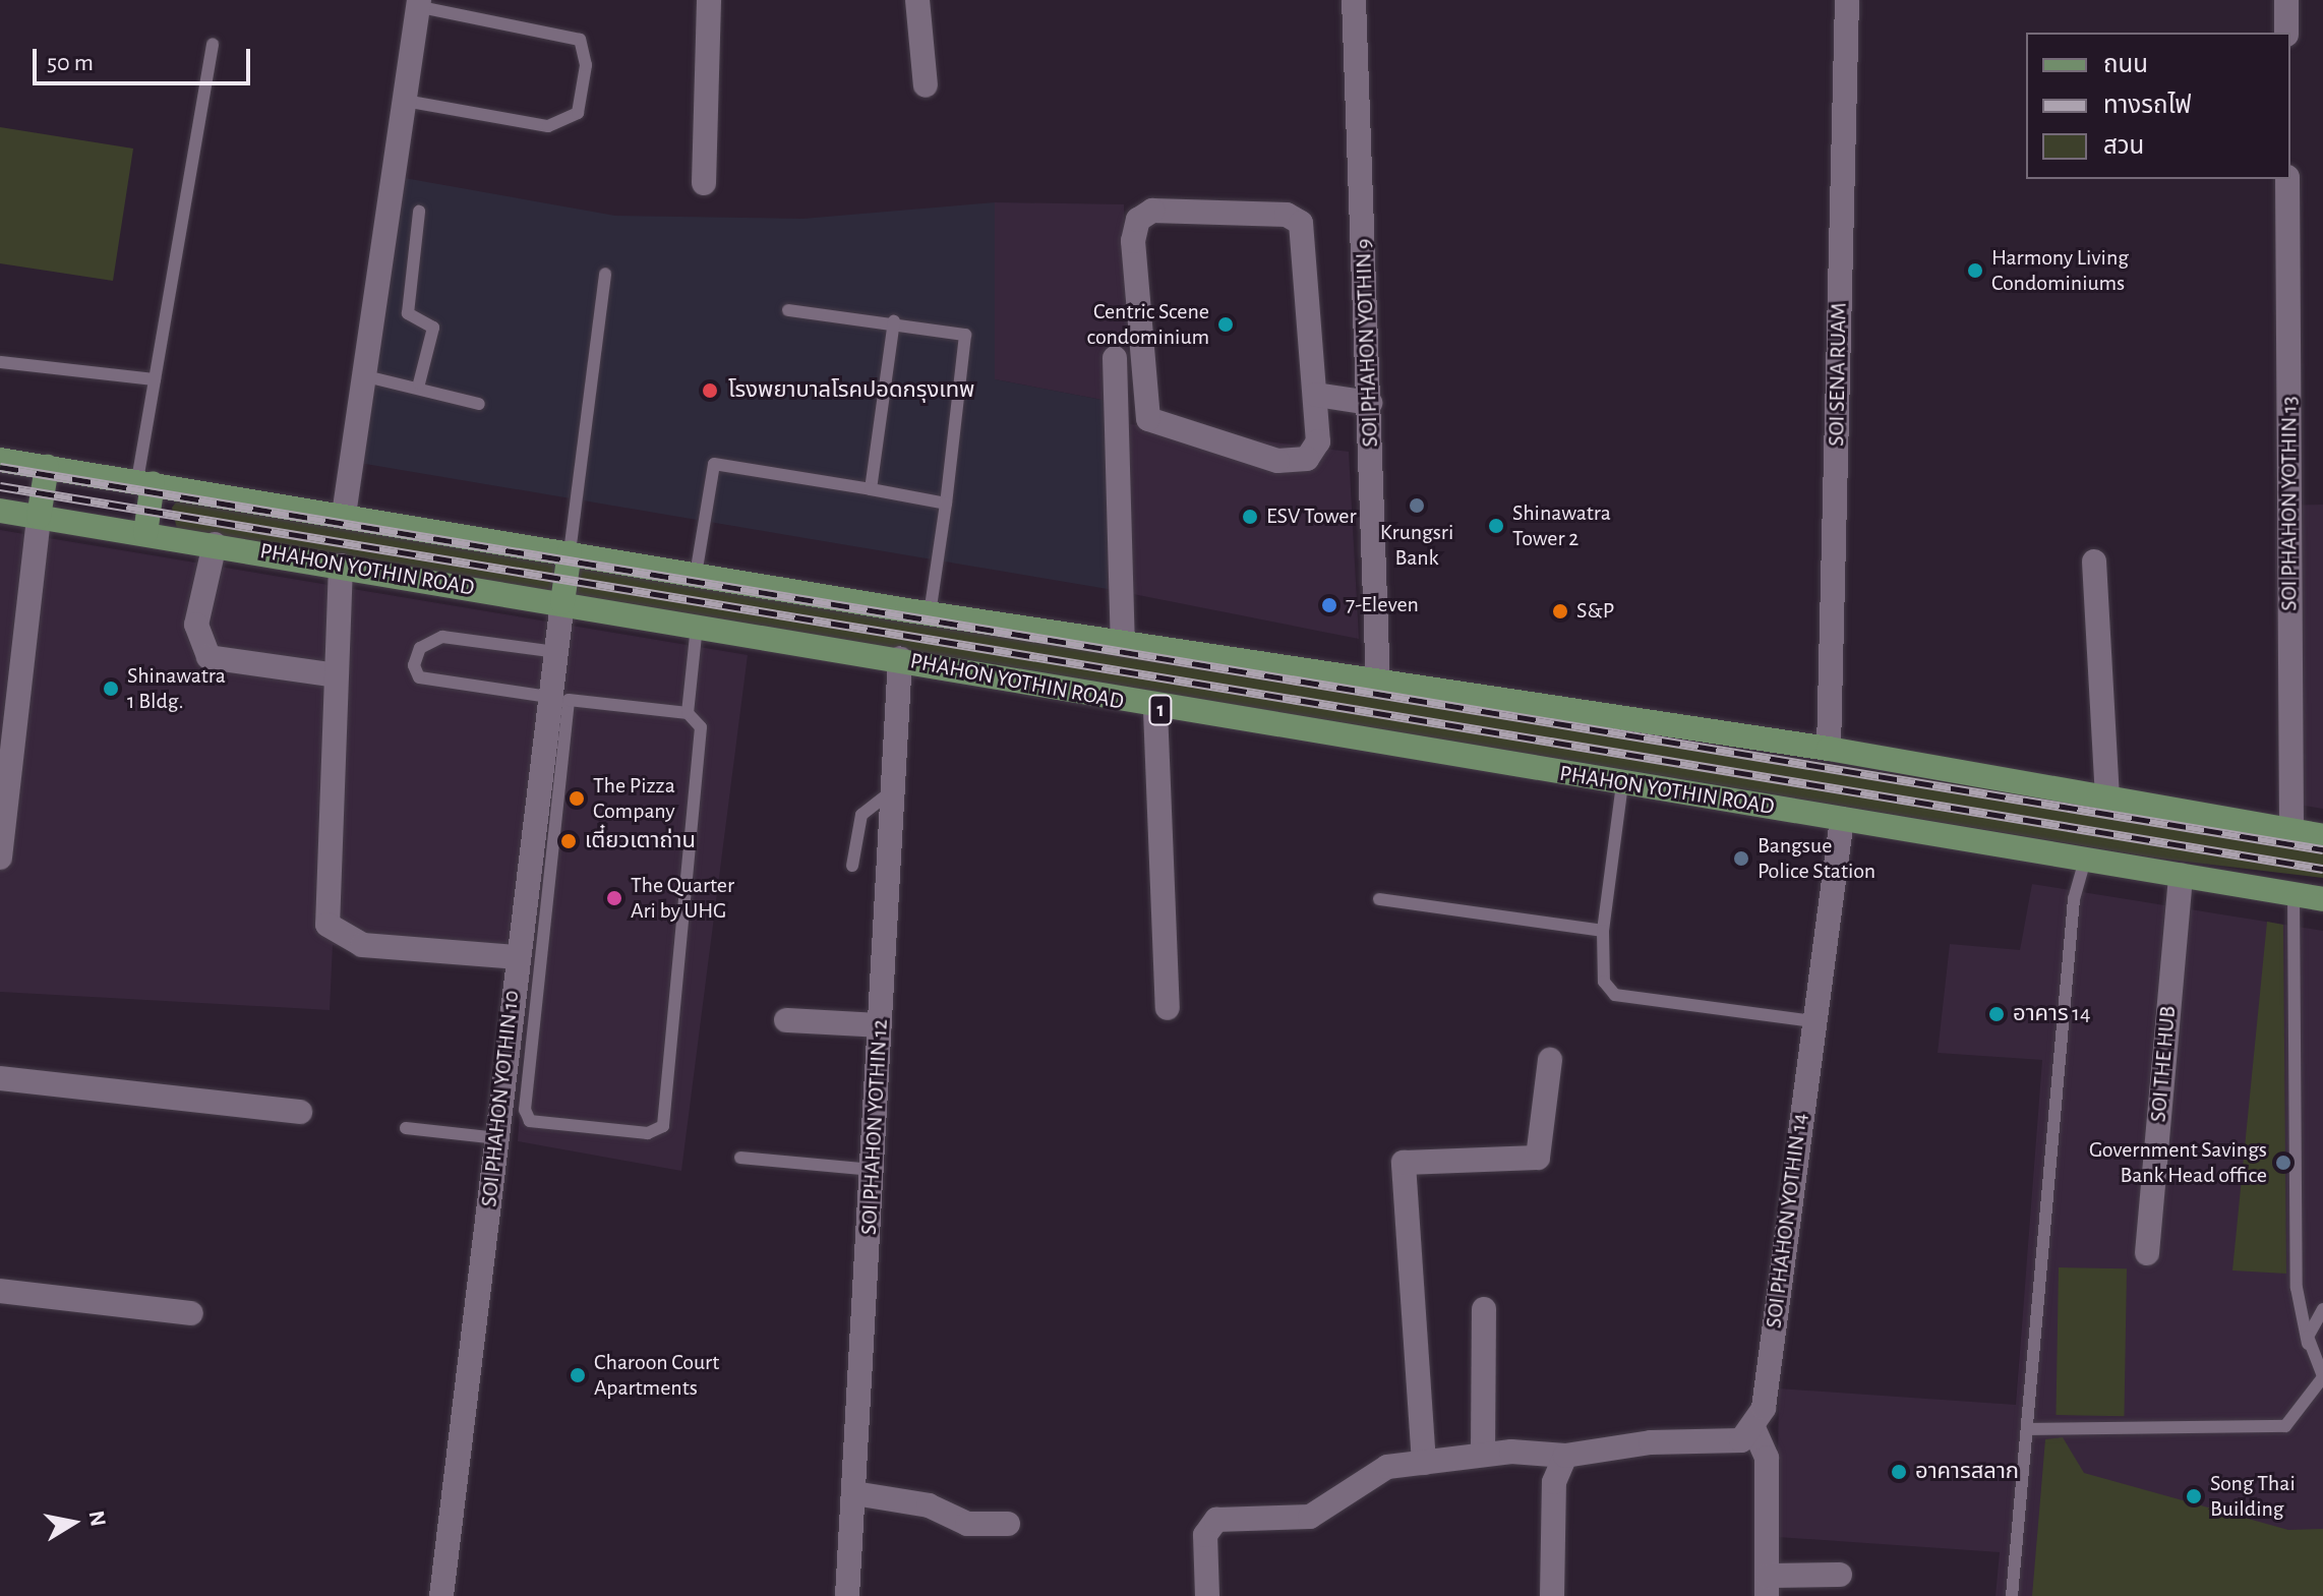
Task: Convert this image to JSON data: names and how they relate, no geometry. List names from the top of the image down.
{
  "streets": {
    "main road": ["PHAHON YOTHIN ROAD", "1"],
    "street": [
      "SOI PHAHON YOTHIN 9",
      "SOI SENA RUAM",
      "SOI PHAHON YOTHIN 13",
      "SOI THE HUB",
      "SOI PHAHON YOTHIN 10",
      "SOI PHAHON YOTHIN 12",
      "SOI PHAHON YOTHIN 14"
    ]
  },
  "crossings": [
    ["PHAHON YOTHIN ROAD", "SOI THE HUB"],
    ["PHAHON YOTHIN ROAD", "SOI PHAHON YOTHIN 10"],
    ["PHAHON YOTHIN ROAD", "SOI PHAHON YOTHIN 12"],
    ["PHAHON YOTHIN ROAD", "SOI PHAHON YOTHIN 14"]
  ],
  "places": [
    "Harmony Living Condominiums",
    "Centric Scene condominium",
    "โรงพยาบาลโรคปอดกรุงเทพ",
    "Krungsri Bank",
    "ESV Tower",
    "Shinawatra Tower 2",
    "7-Eleven",
    "S&P",
    "Shinawatra 1 Bldg.",
    "The Pizza Company",
    "เตี๋ยวเตาถ่าน",
    "Bangsue Police Station",
    "The Quarter Ari by UHG",
    "อาคาร 14",
    "Government Savings Bank Head office",
    "Charoon Court Apartments",
    "อาคารสลาก",
    "Song Thai Building"
  ],
  "legend": ["ถนน", "ทางรถไฟ", "สวน"],
  "scale_bar": "50 m",
  "north": "right"
}
